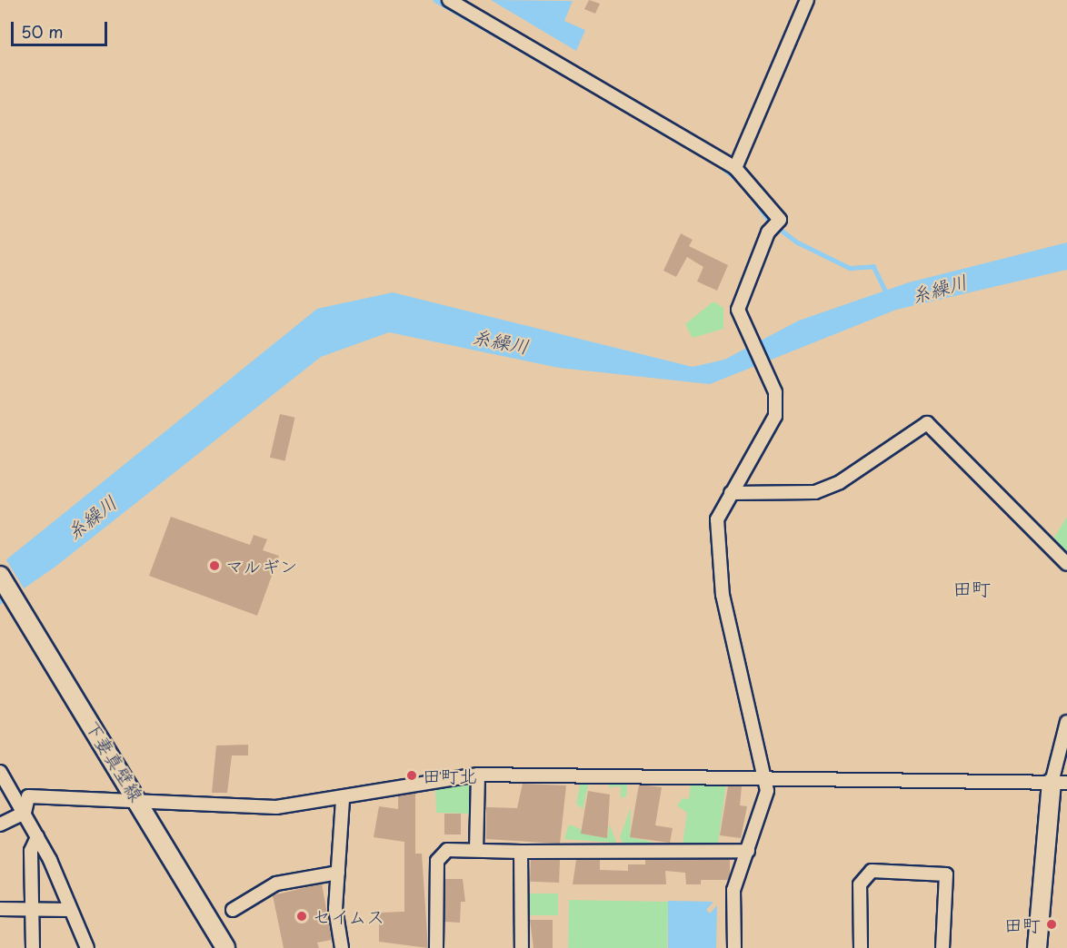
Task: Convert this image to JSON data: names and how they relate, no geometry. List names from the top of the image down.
{
  "streets": {
    "main road": ["下妻真壁線"]
  },
  "districts": ["田町"],
  "water": ["糸繰川"],
  "places": [
    "マルギン",
    "田町北",
    "セイムス",
    "田町"
  ],
  "scale_bar": "50 m"
}
